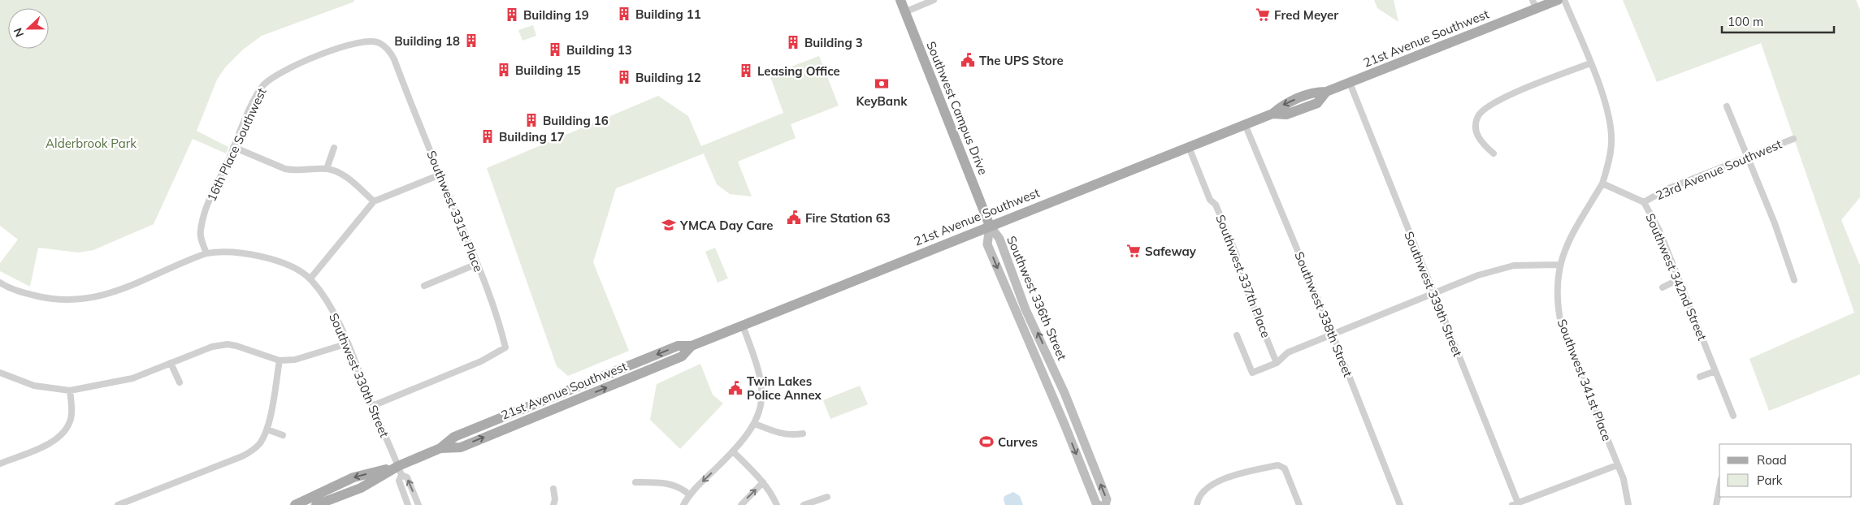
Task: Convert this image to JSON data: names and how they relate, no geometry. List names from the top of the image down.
{
  "streets": {
    "main road": ["21st Avenue Southwest", "Southwest Campus Drive", "Southwest 336th Street"],
    "street": [
      "16th Place Southwest",
      "23rd Avenue Southwest",
      "Southwest 331st Place",
      "Southwest 337th Place",
      "Southwest 342nd Street",
      "Southwest 339th Street",
      "Southwest 338th Street",
      "Southwest 330th Street",
      "Southwest 341st Place"
    ]
  },
  "crossings": [
    ["21st Avenue Southwest", "Southwest Campus Drive"],
    ["21st Avenue Southwest", "Southwest 337th Place"],
    ["21st Avenue Southwest", "Southwest 339th Street"],
    ["21st Avenue Southwest", "Southwest 336th Street"],
    ["21st Avenue Southwest", "Southwest 338th Street"],
    ["21st Avenue Southwest", "Southwest 330th Street"],
    ["Southwest Campus Drive", "Southwest 336th Street"],
    ["16th Place Southwest", "Southwest 331st Place"],
    ["23rd Avenue Southwest", "Southwest 342nd Street"],
    ["Southwest 331st Place", "Southwest 330th Street"],
    ["Southwest 342nd Street", "Southwest 341st Place"]
  ],
  "parks": ["Alderbrook Park"],
  "places": {
    "building": [
      "Building 11",
      "Building 19",
      "Building 18",
      "Building 3",
      "Building 13",
      "Building 15",
      "Leasing Office",
      "Building 12",
      "Building 16",
      "Building 17"
    ],
    "supermarket": ["Fred Meyer", "Safeway"],
    "public building": ["The UPS Store", "Fire Station 63", "Twin Lakes Police Annex"],
    "bank": ["KeyBank"],
    "school or university": ["YMCA Day Care"],
    "sports": ["Curves"]
  },
  "legend": ["Road", "Park"],
  "scale_bar": "100 m",
  "north": "left"
}
